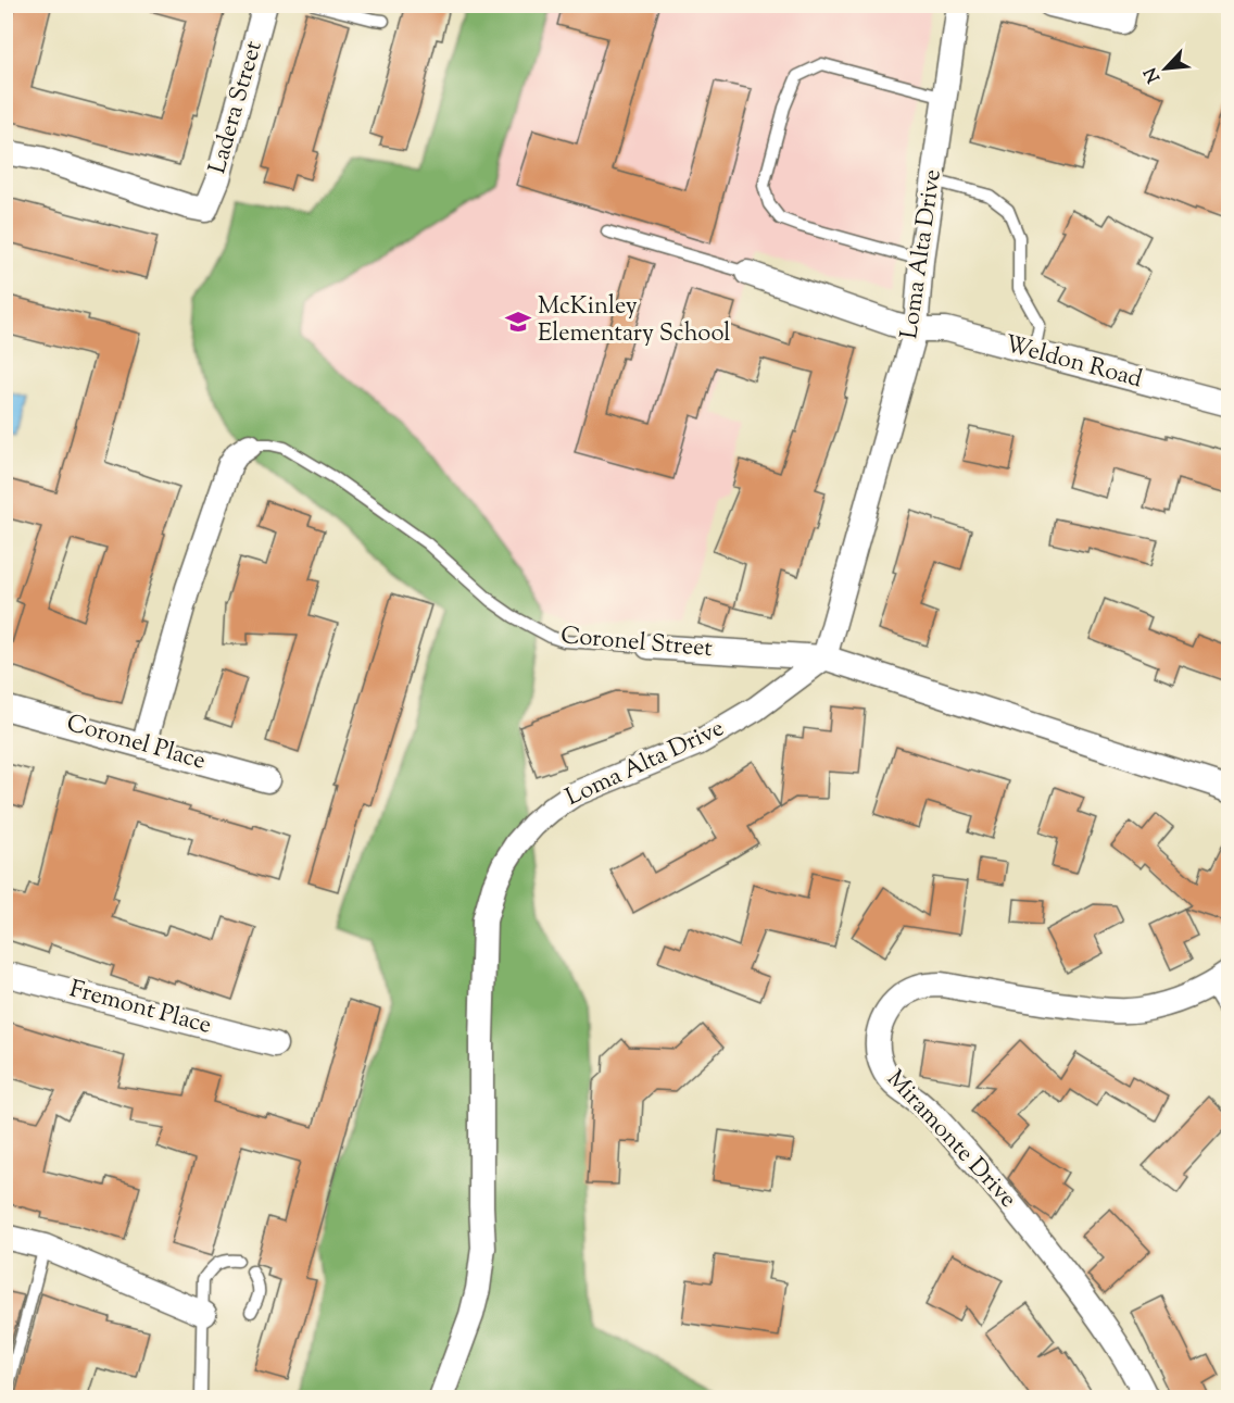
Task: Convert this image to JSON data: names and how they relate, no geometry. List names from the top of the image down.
{
  "streets": {
    "street": [
      "Ladera Street",
      "Loma Alta Drive",
      "Weldon Road",
      "Coronel Street",
      "Coronel Place",
      "Fremont Place",
      "Miramonte Drive"
    ]
  },
  "crossings": [
    ["Loma Alta Drive", "Weldon Road"],
    ["Loma Alta Drive", "Coronel Street"],
    ["Coronel Street", "Coronel Place"]
  ],
  "places": {
    "school or university": ["McKinley Elementary School"]
  },
  "north": "bottom left"
}
